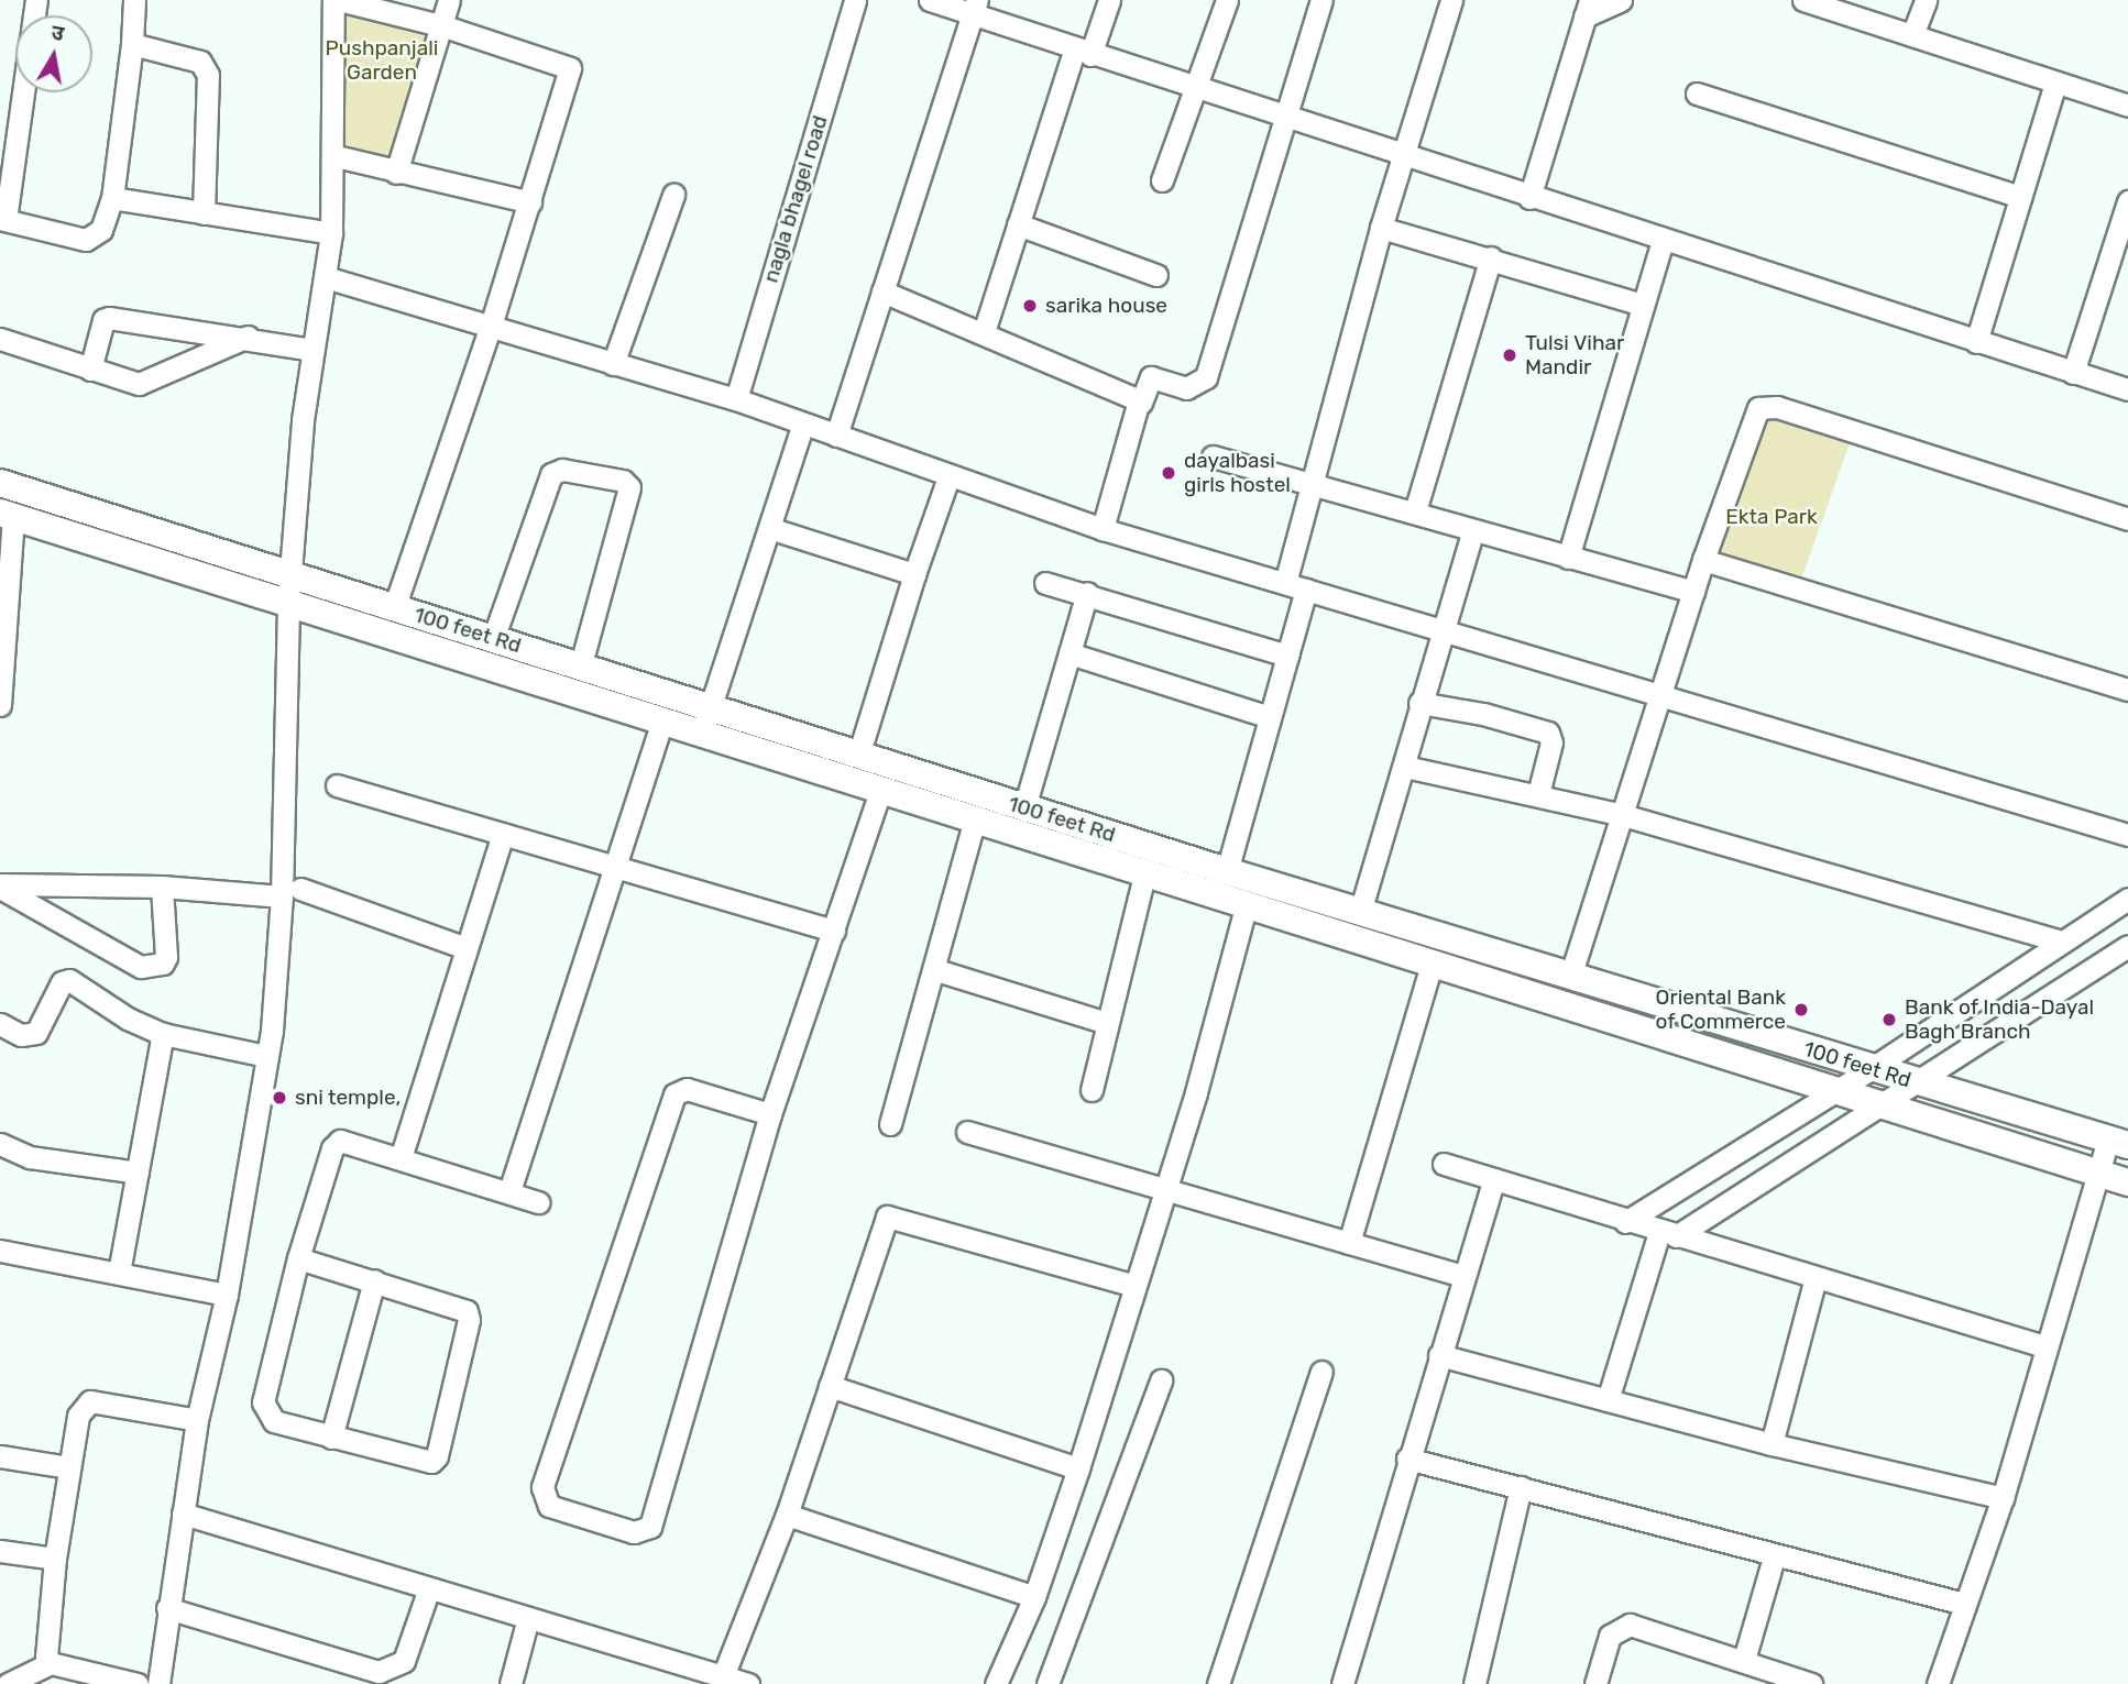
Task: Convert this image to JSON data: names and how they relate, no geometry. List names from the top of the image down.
{
  "streets": {
    "main road": ["100 feet Rd"],
    "street": ["nagla bhagel road"]
  },
  "parks": ["Pushpanjali Garden", "Ekta Park"],
  "places": [
    "sarika house",
    "Tulsi Vihar Mandir",
    "dayalbasi girls hostel",
    "Oriental Bank of Commerce",
    "Bank of India-Dayal Bagh Branch",
    "sni temple,"
  ],
  "north": "top"
}
